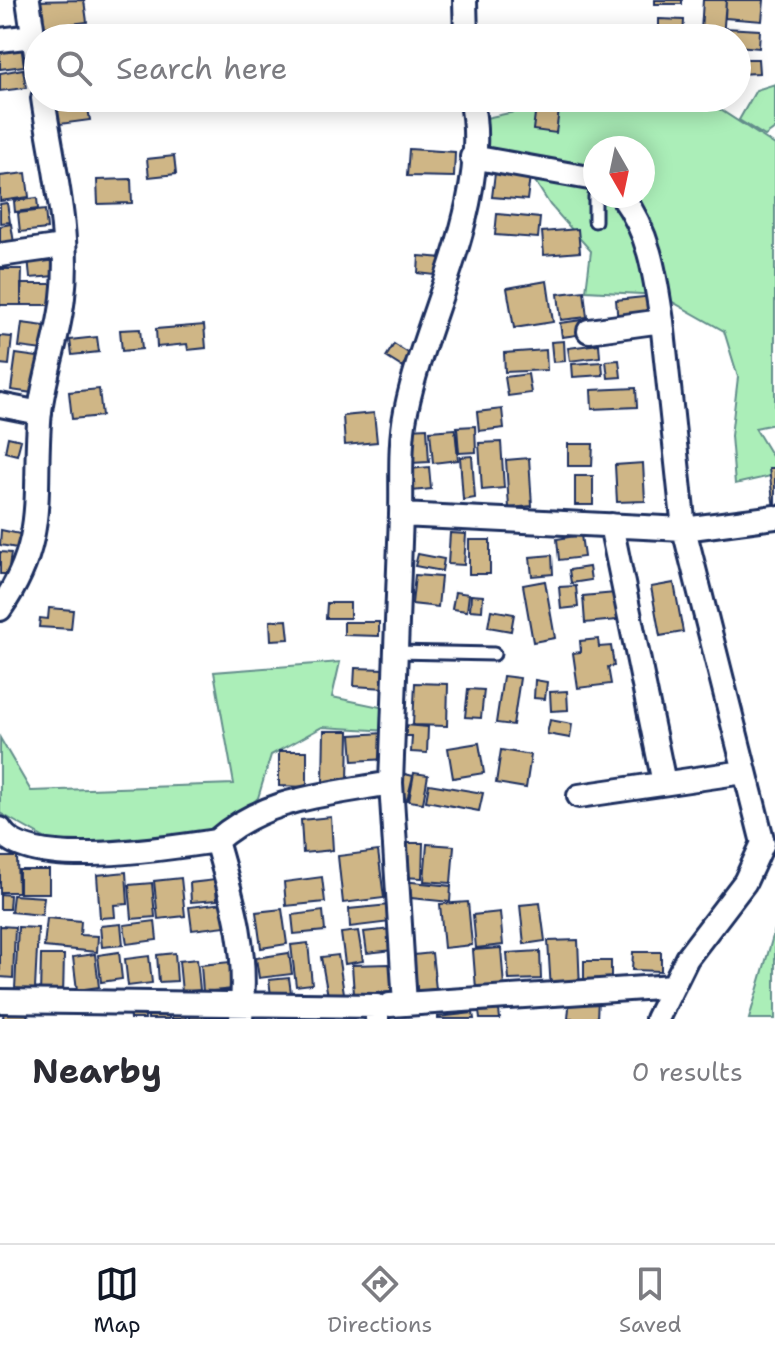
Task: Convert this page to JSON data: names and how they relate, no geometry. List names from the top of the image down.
{
  "north": "bottom",
  "page": {
    "search": "Search here",
    "heading": ["Nearby", "0 results"],
    "nav": ["Map", "Directions", "Saved"]
  }
}
